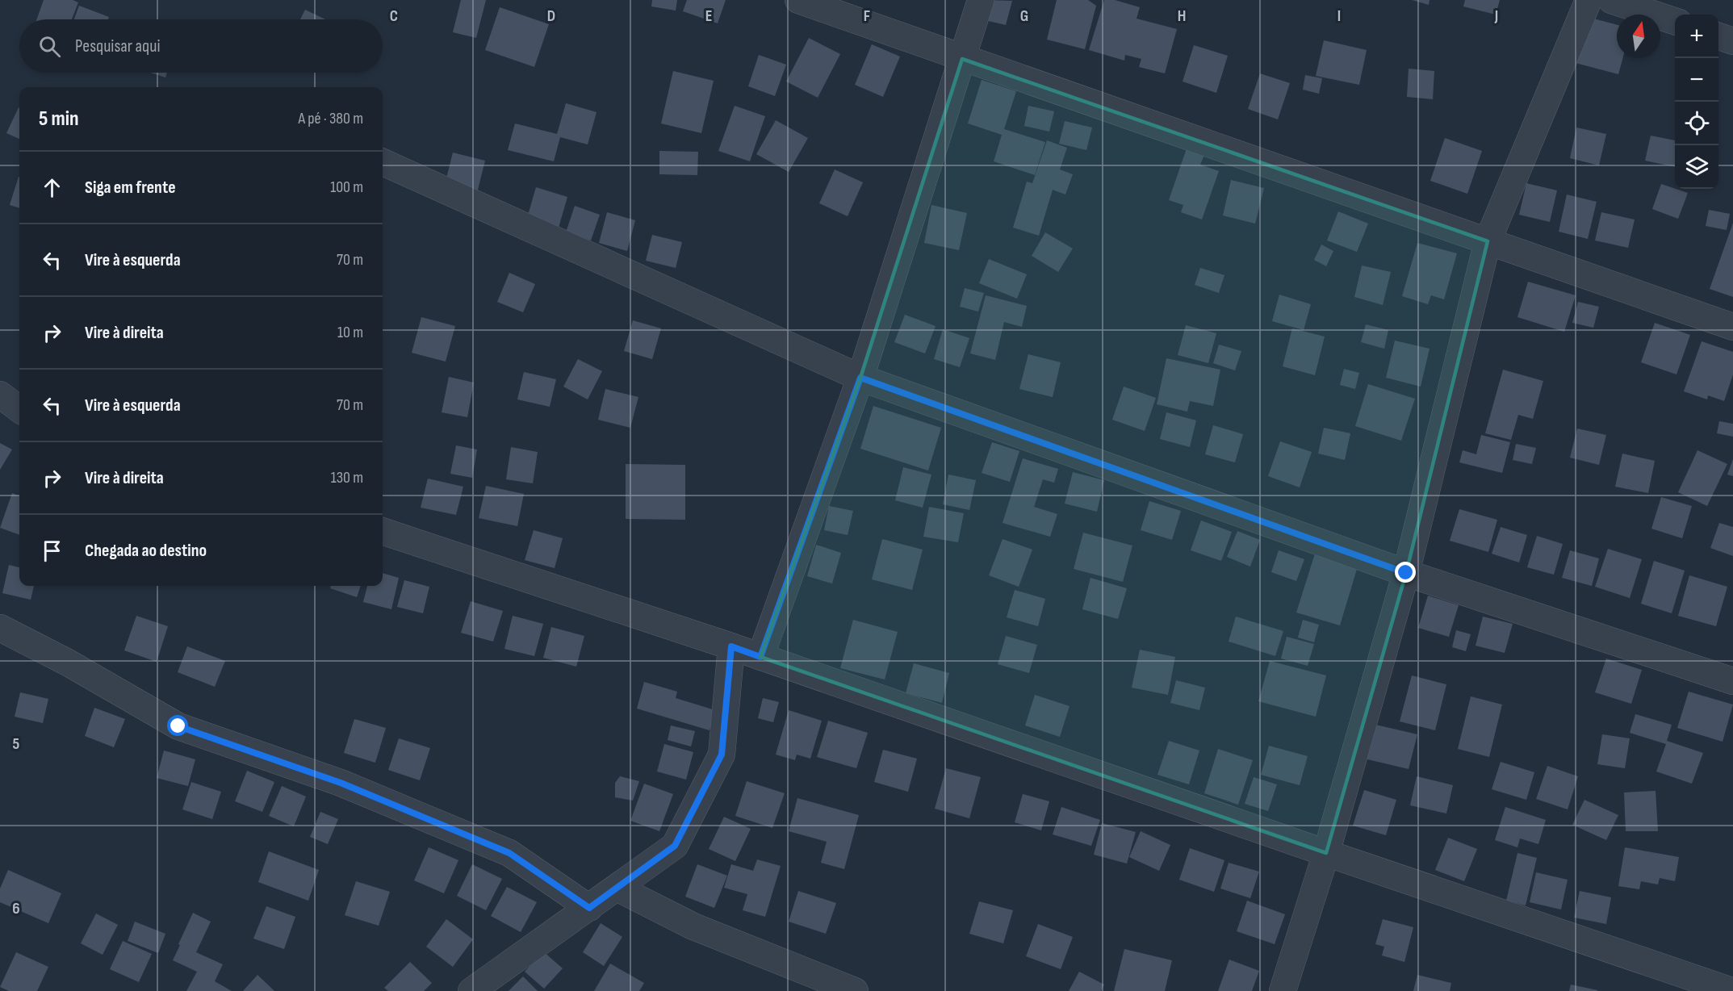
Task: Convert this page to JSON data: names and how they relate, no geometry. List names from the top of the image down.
{
  "north": "top",
  "page": {
    "map_buttons": ["+", "−"],
    "search": "Pesquisar aqui",
    "heading": ["5 min", "A pé · 380 m"],
    "list": [
      ["Siga em frente", "100 m"],
      ["Vire à esquerda", "70 m"],
      ["Vire à direita", "10 m"],
      ["Vire à esquerda", "70 m"],
      ["Vire à direita", "130 m"],
      "Chegada ao destino"
    ]
  },
  "grid": {
    "columns": [
      "C",
      "D",
      "E",
      "F",
      "G",
      "H",
      "I",
      "J"
    ],
    "rows": ["5", "6"]
  }
}
